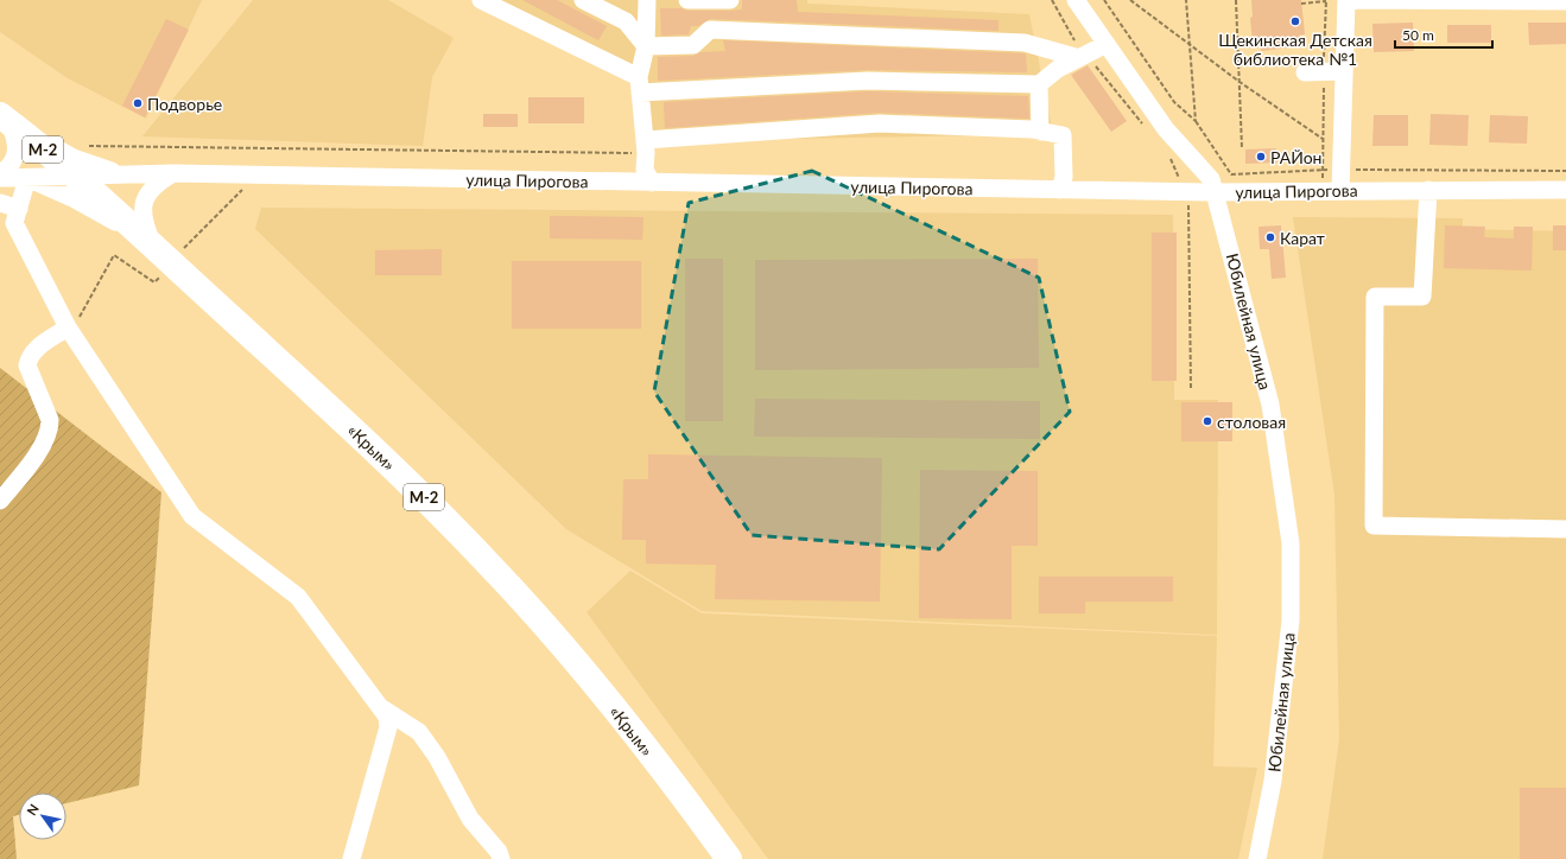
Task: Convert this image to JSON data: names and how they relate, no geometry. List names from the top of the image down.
{
  "streets": {
    "highway": ["М-2", "«Крым»"],
    "street": ["улица Пирогова", "Юбилейная улица"]
  },
  "crossings": [
    ["М-2", "«Крым»"],
    ["улица Пирогова", "Юбилейная улица"]
  ],
  "places": [
    "Щекинская Детская библиотека №1",
    "Подворье",
    "РАЙон",
    "Карат",
    "столовая"
  ],
  "scale_bar": "50 m",
  "north": "top left"
}
